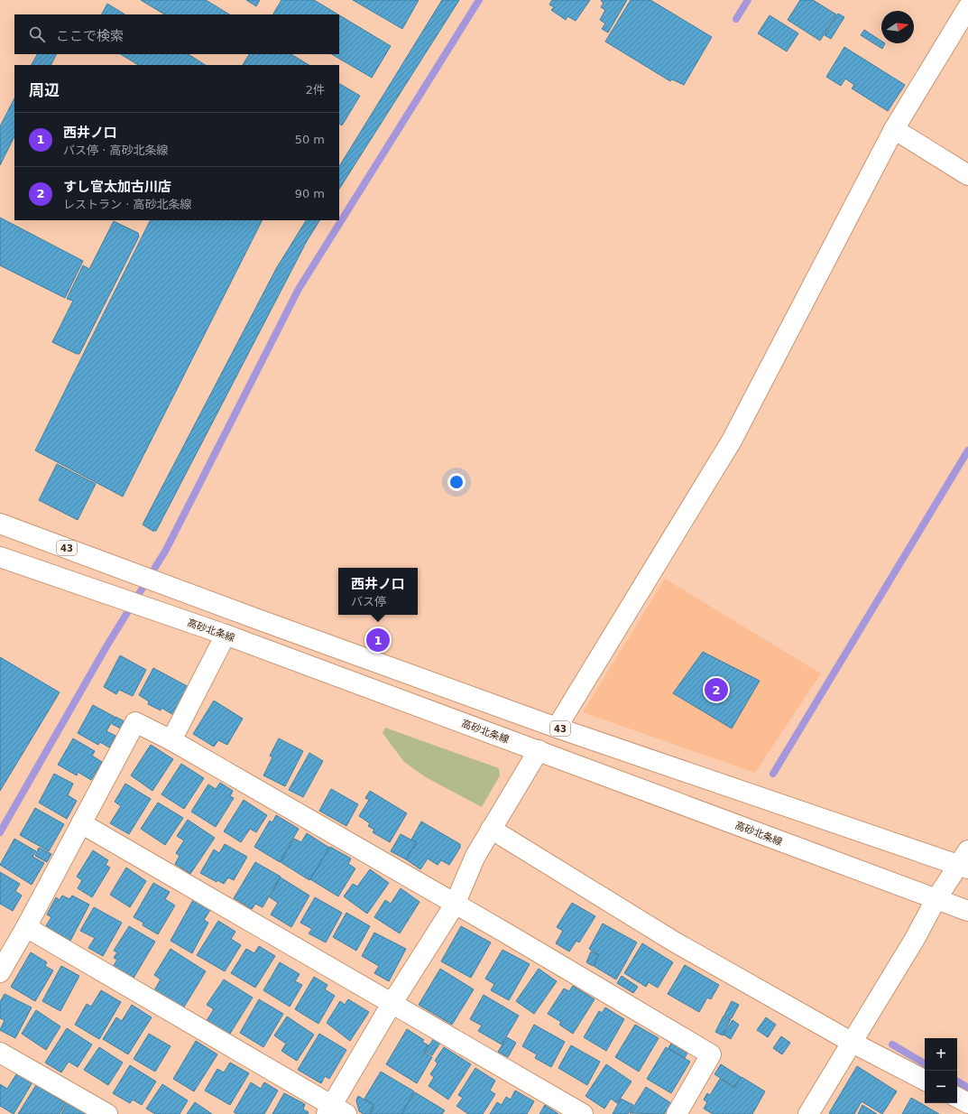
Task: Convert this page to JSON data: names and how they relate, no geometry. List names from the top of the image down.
{
  "streets": {
    "street": ["43", "高砂北条線"]
  },
  "north": "right",
  "page": {
    "search": "ここで検索",
    "heading": ["周辺", "2件"],
    "list": [
      {
        "mark": "1",
        "name": "西井ノ口",
        "note": "バス停 · 高砂北条線",
        "value": "50 m"
      },
      {
        "mark": "2",
        "name": "すし官太加古川店",
        "note": "レストラン · 高砂北条線",
        "value": "90 m"
      }
    ],
    "popup": ["西井ノ口", "バス停"],
    "pins": ["1", "2"],
    "map_buttons": ["+", "−"]
  }
}
